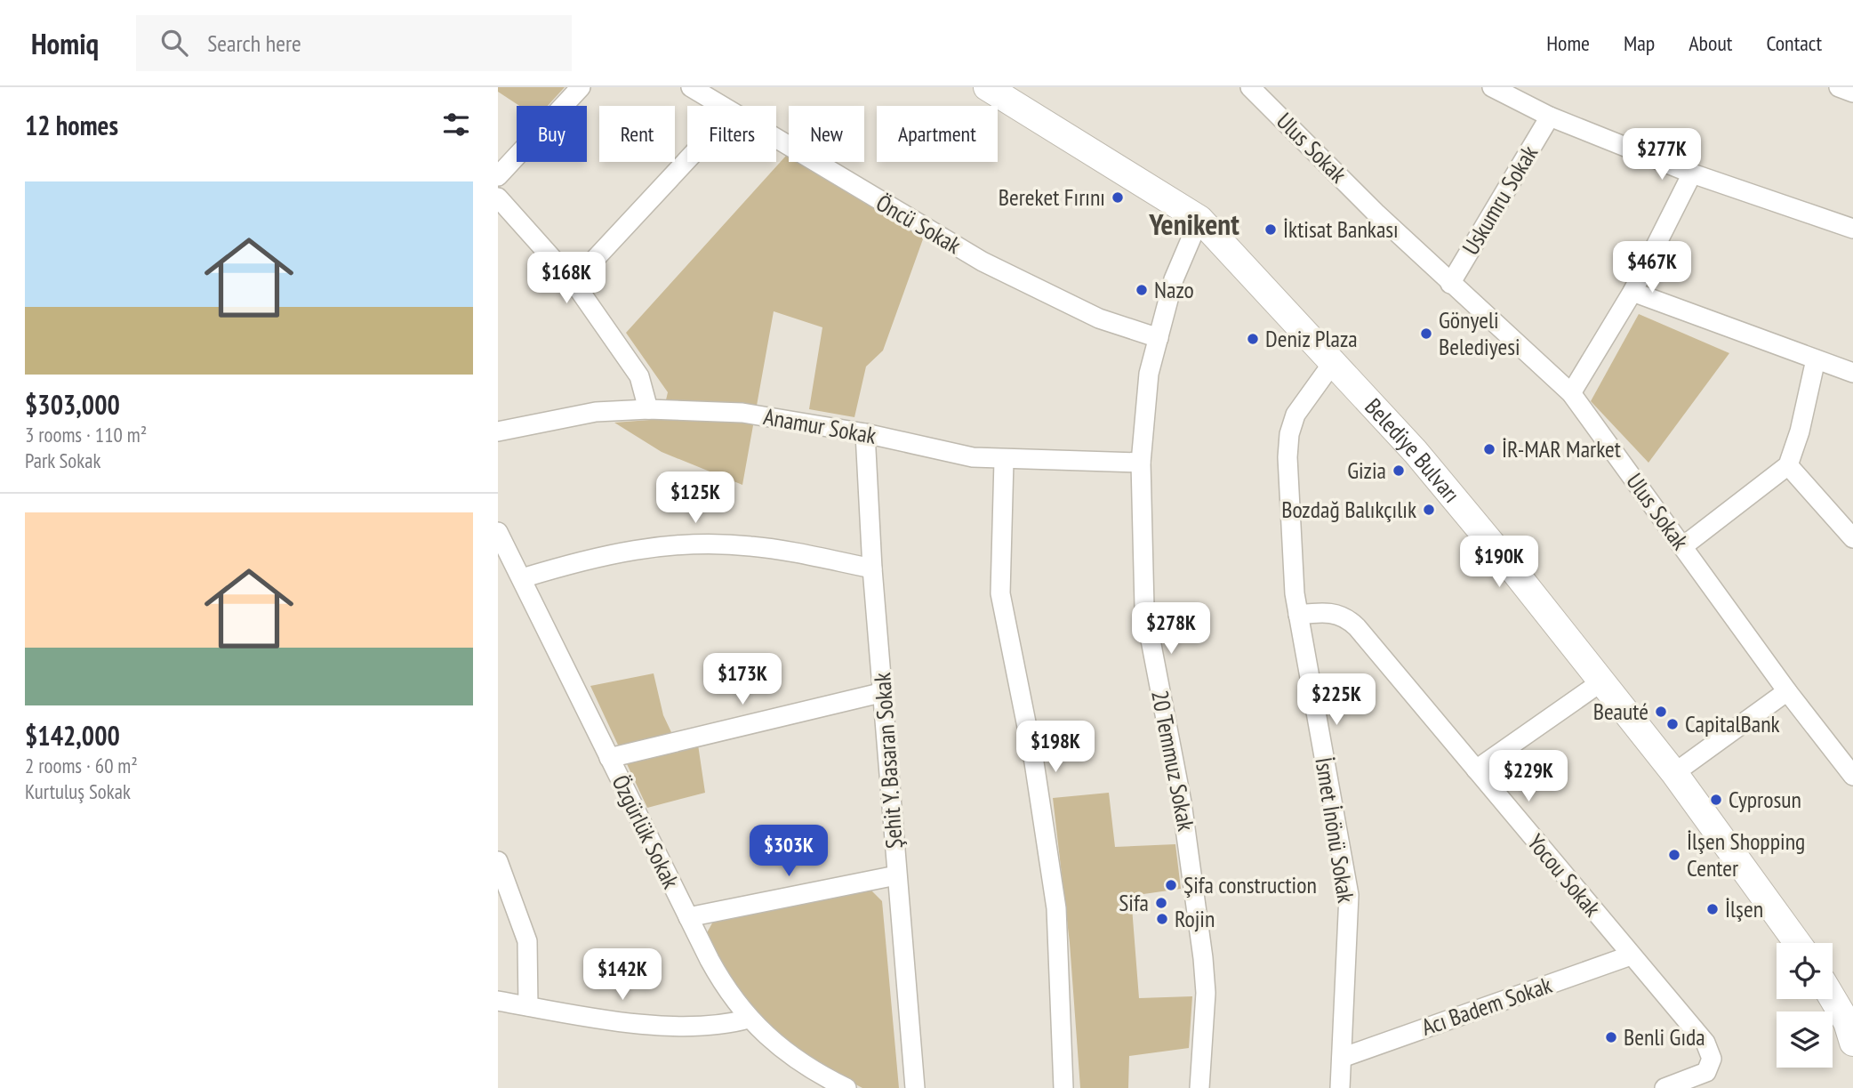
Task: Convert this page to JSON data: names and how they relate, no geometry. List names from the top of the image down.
{
  "streets": {
    "main road": ["Belediye Bulvarı"],
    "street": [
      "Ulus Sokak",
      "Uskumru Sokak",
      "Öncü Sokak",
      "Anamur Sokak",
      "Şehit Y. Basaran Sokak",
      "20 Temmuz Sokak",
      "İsmet İnönü Sokak",
      "Özgürlük Sokak",
      "Yocou Sokak",
      "Acı Badem Sokak"
    ]
  },
  "crossings": [
    ["Ulus Sokak", "Uskumru Sokak"],
    ["Öncü Sokak", "20 Temmuz Sokak"],
    ["Anamur Sokak", "Şehit Y. Basaran Sokak"],
    ["Anamur Sokak", "20 Temmuz Sokak"],
    ["Belediye Bulvarı", "20 Temmuz Sokak"],
    ["Belediye Bulvarı", "İsmet İnönü Sokak"],
    ["İsmet İnönü Sokak", "Yocou Sokak"],
    ["İsmet İnönü Sokak", "Acı Badem Sokak"],
    ["Yocou Sokak", "Acı Badem Sokak"]
  ],
  "districts": ["Yenikent"],
  "places": [
    "Bereket Fırını",
    "İktisat Bankası",
    "Nazo",
    "Gönyeli Belediyesi",
    "Deniz Plaza",
    "İR-MAR Market",
    "Gizia",
    "Bozdağ Balıkçılık",
    "Beauté",
    "CapitalBank",
    "Cyprosun",
    "İlşen Shopping Center",
    "Şifa construction",
    "Sifa",
    "İlşen",
    "Rojin",
    "Benli Gıda"
  ],
  "page": {
    "header": "Homiq",
    "search": "Search here",
    "nav": [
      "Home",
      "Map",
      "About",
      "Contact"
    ],
    "heading": "12 homes",
    "chip": [
      "Buy",
      "Rent",
      "Filters",
      "New",
      "Apartment"
    ],
    "price": [
      "$277K",
      "$467K",
      "$168K",
      "$125K",
      "$190K",
      "$278K",
      "$173K",
      "$225K",
      "$198K",
      "$229K",
      "$303K",
      "$142K"
    ],
    "list": [
      {
        "name": "$303,000",
        "note": "3 rooms · 110 m² · Park Sokak"
      },
      {
        "name": "$142,000",
        "note": "2 rooms · 60 m² · Kurtuluş Sokak"
      }
    ]
  }
}
